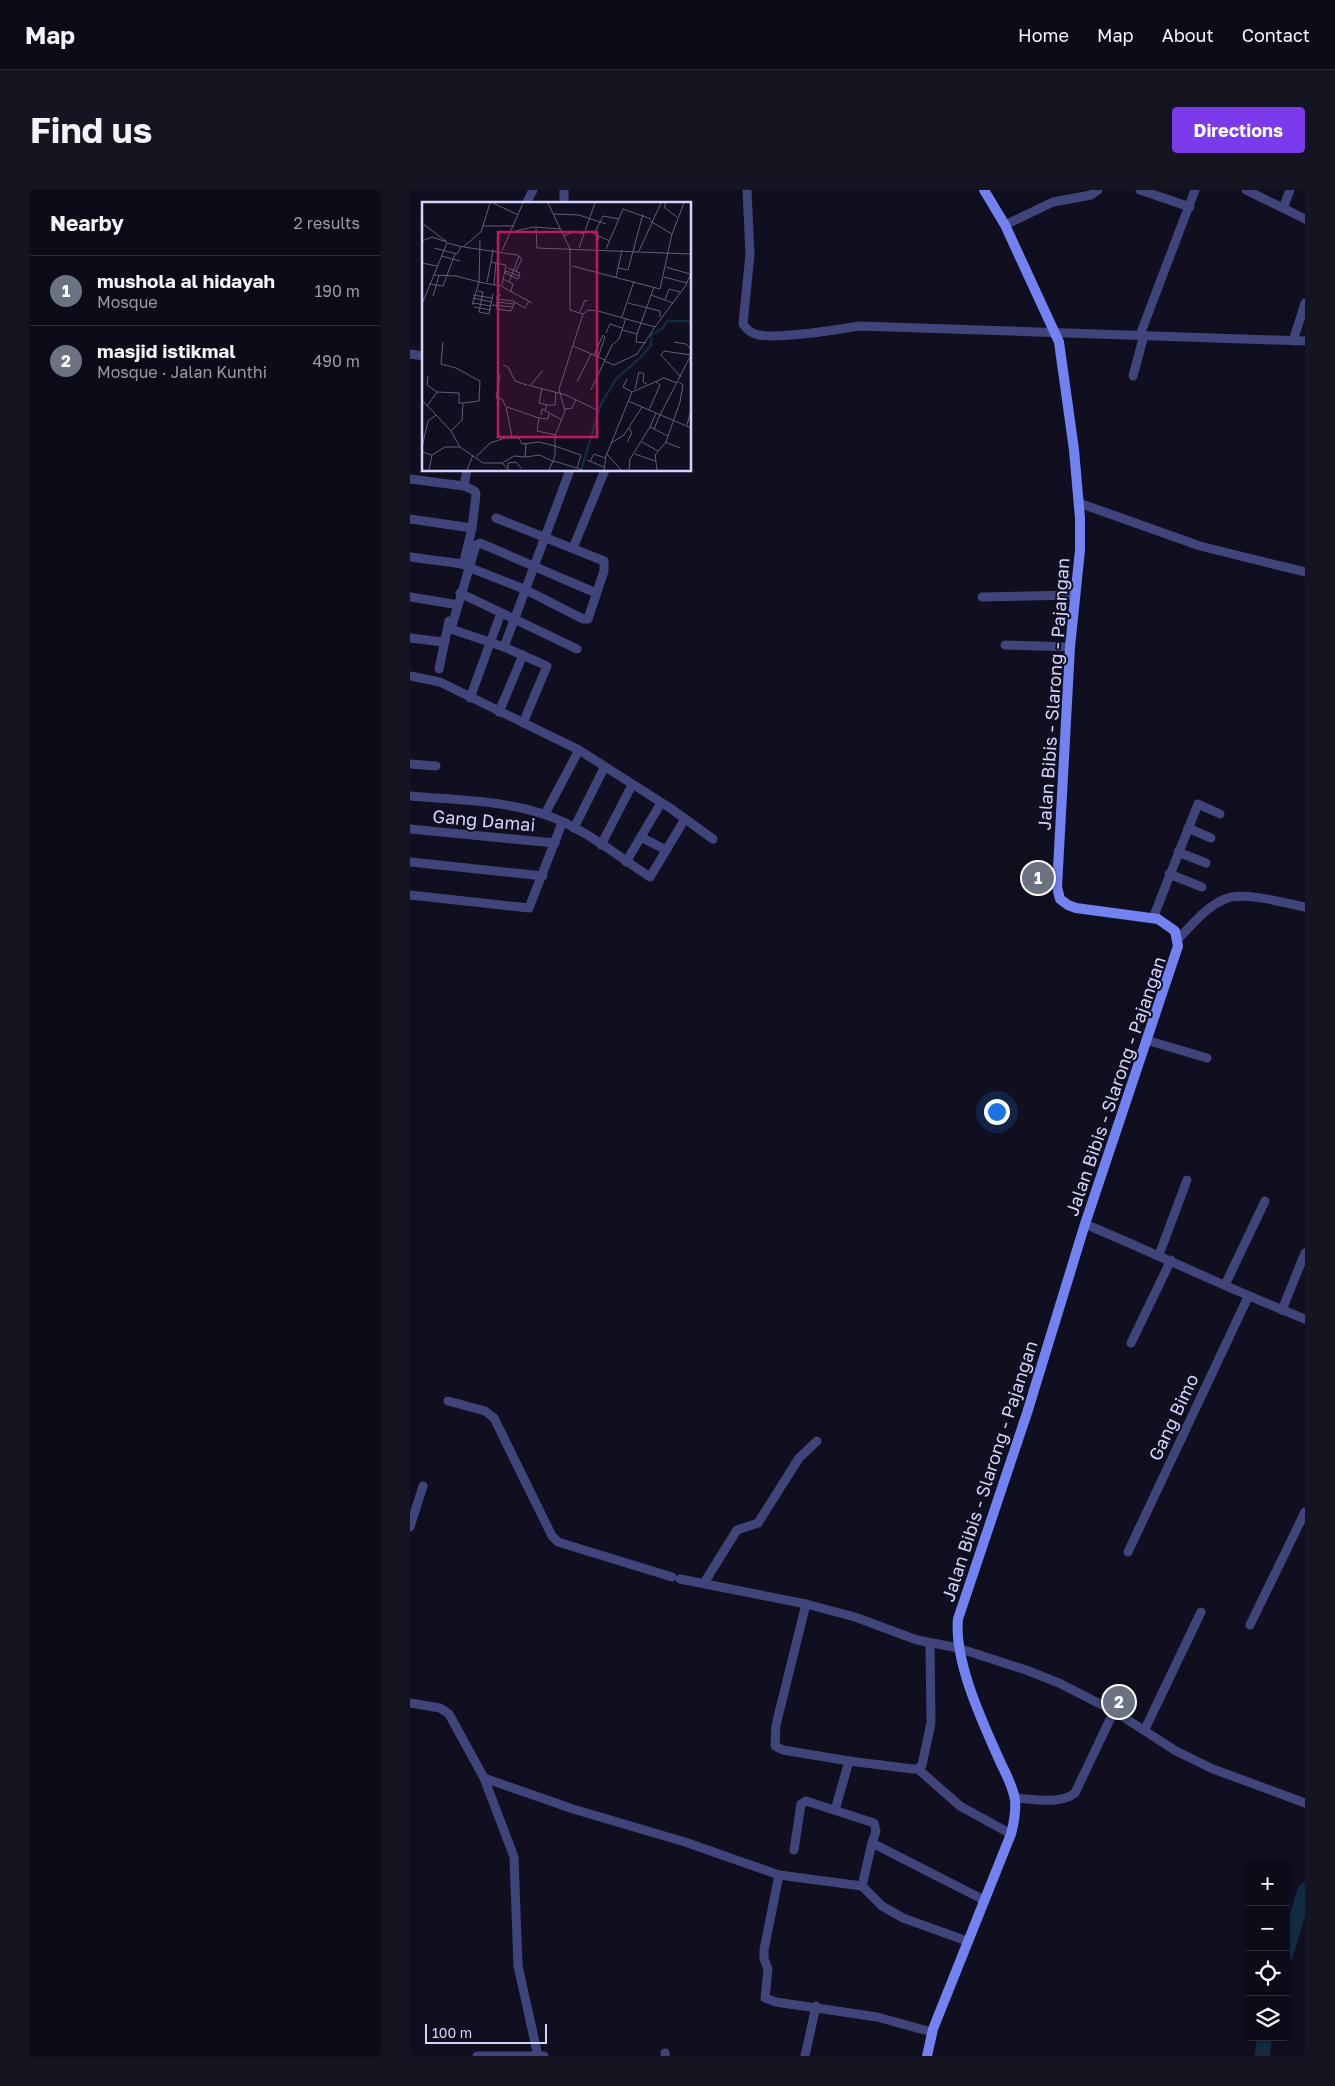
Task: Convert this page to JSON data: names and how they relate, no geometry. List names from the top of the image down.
{
  "streets": {
    "main road": ["Jalan Bibis - Slarong - Pajangan"],
    "street": ["Gang Damai", "Gang Bimo"]
  },
  "scale_bar": "100 m",
  "page": {
    "header": "Map",
    "nav": [
      "Home",
      "Map",
      "About",
      "Contact"
    ],
    "buttons": "Directions",
    "title": "Find us",
    "heading": ["Nearby", "2 results"],
    "list": [
      {
        "mark": "1",
        "name": "mushola al hidayah",
        "note": "Mosque",
        "value": "190 m"
      },
      {
        "mark": "2",
        "name": "masjid istikmal",
        "note": "Mosque · Jalan Kunthi",
        "value": "490 m"
      }
    ],
    "pins": ["1", "2"],
    "map_buttons": ["+", "−"],
    "scale": "100 m"
  }
}
